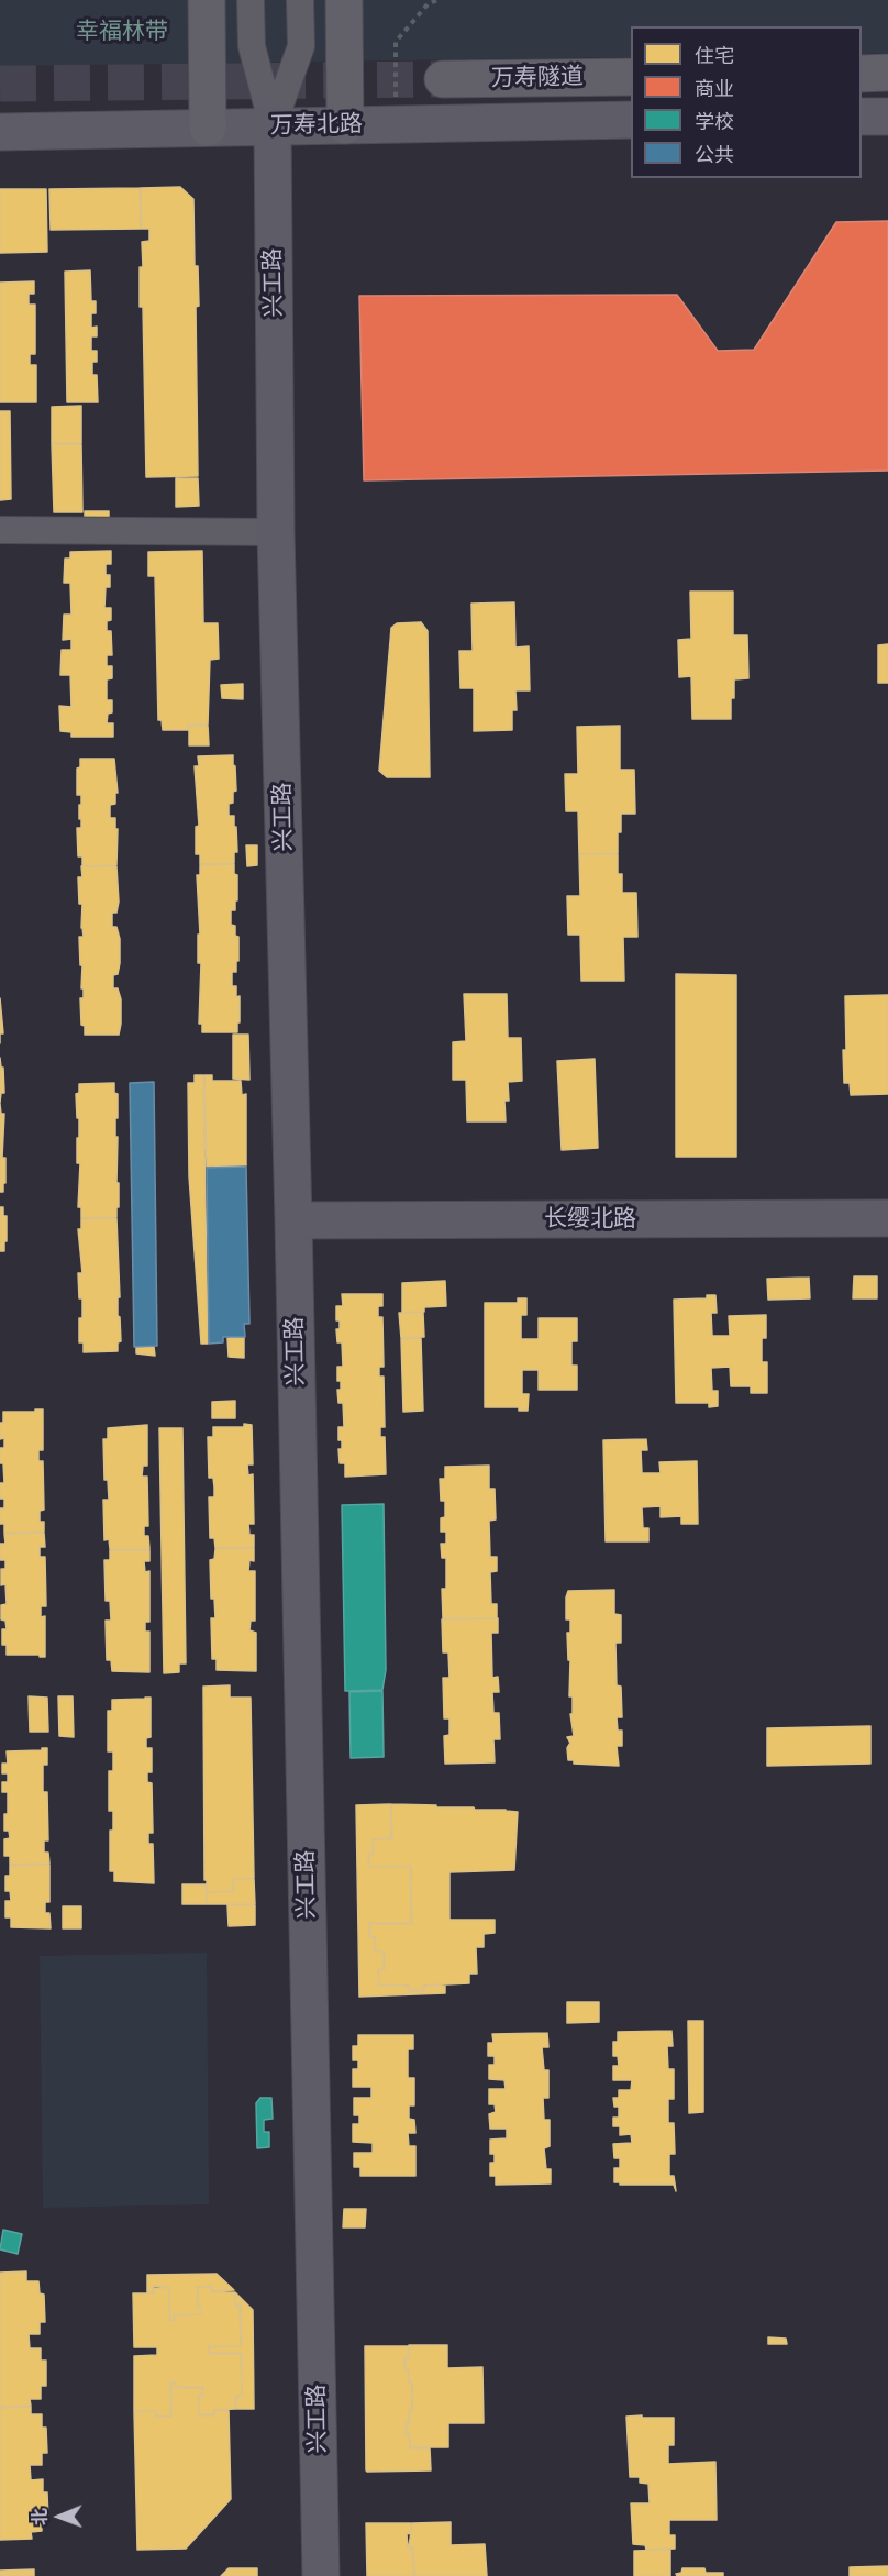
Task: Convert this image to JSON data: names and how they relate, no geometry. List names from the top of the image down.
{
  "streets": {
    "main road": ["万寿隧道"],
    "street": ["万寿北路", "兴工路", "长缨北路"]
  },
  "crossings": [
    ["万寿北路", "兴工路"],
    ["兴工路", "长缨北路"]
  ],
  "parks": ["幸福林带"],
  "legend": [
    "住宅",
    "商业",
    "学校",
    "公共"
  ],
  "north": "left"
}
